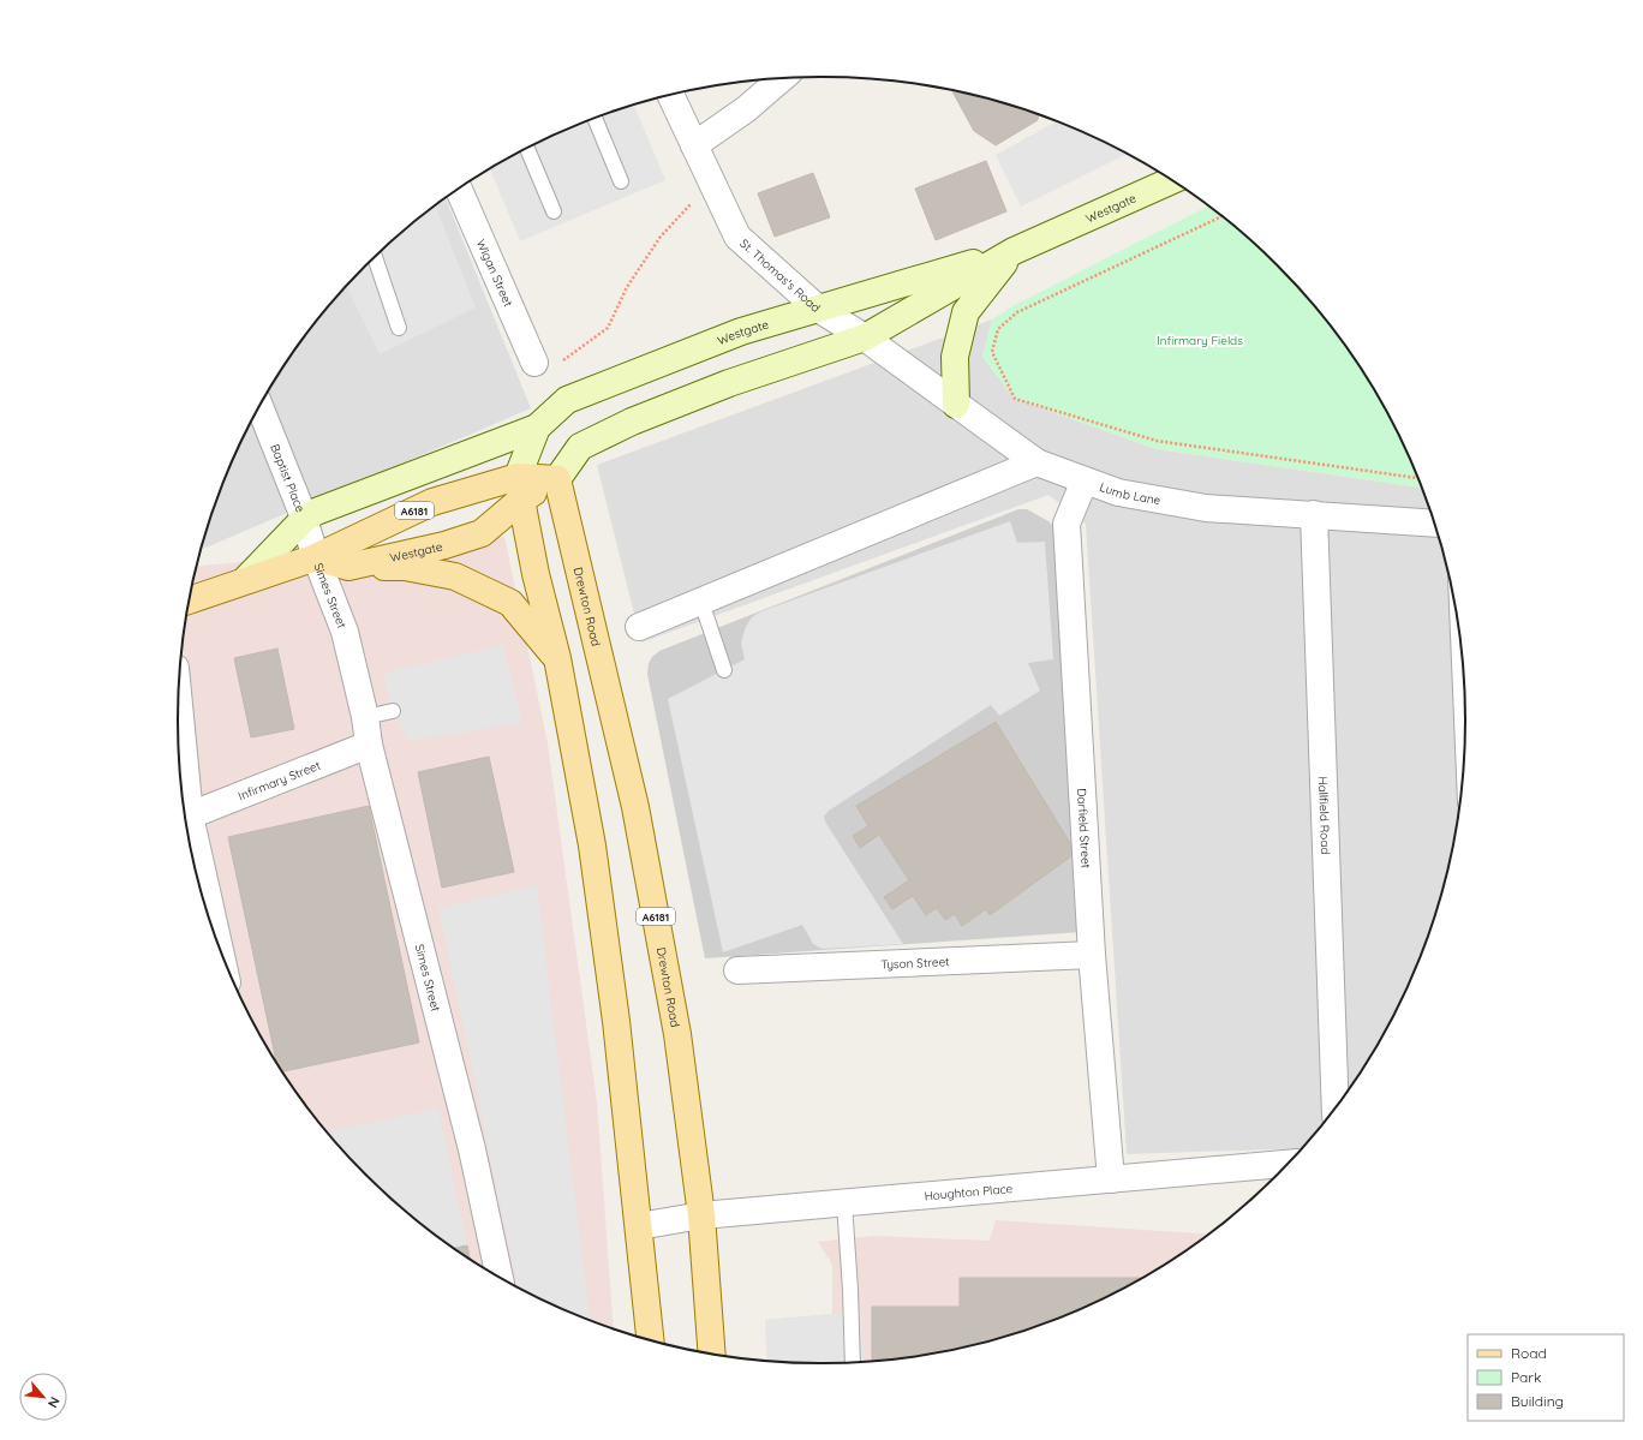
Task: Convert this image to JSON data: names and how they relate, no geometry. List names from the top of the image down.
{
  "streets": {
    "main road": ["Westgate", "A6181", "Drewton Road"],
    "street": [
      "Wigan Street",
      "St. Thomas's Road",
      "Baptist Place",
      "Lumb Lane",
      "Simes Street",
      "Infirmary Street",
      "Hallfield Road",
      "Darfield Street",
      "Tyson Street",
      "Houghton Place"
    ]
  },
  "crossings": [
    ["Westgate", "St. Thomas's Road"],
    ["Westgate", "Baptist Place"],
    ["Westgate", "Lumb Lane"],
    ["Westgate", "A6181"],
    ["Westgate", "Simes Street"],
    ["Westgate", "Drewton Road"],
    ["St. Thomas's Road", "Lumb Lane"],
    ["Baptist Place", "Simes Street"],
    ["Lumb Lane", "Hallfield Road"],
    ["Lumb Lane", "Darfield Street"],
    ["A6181", "Houghton Place"],
    ["Simes Street", "Infirmary Street"],
    ["Drewton Road", "Houghton Place"],
    ["Darfield Street", "Tyson Street"],
    ["Darfield Street", "Houghton Place"]
  ],
  "parks": ["Infirmary Fields"],
  "legend": ["Road", "Park", "Building"],
  "north": "bottom right"
}
